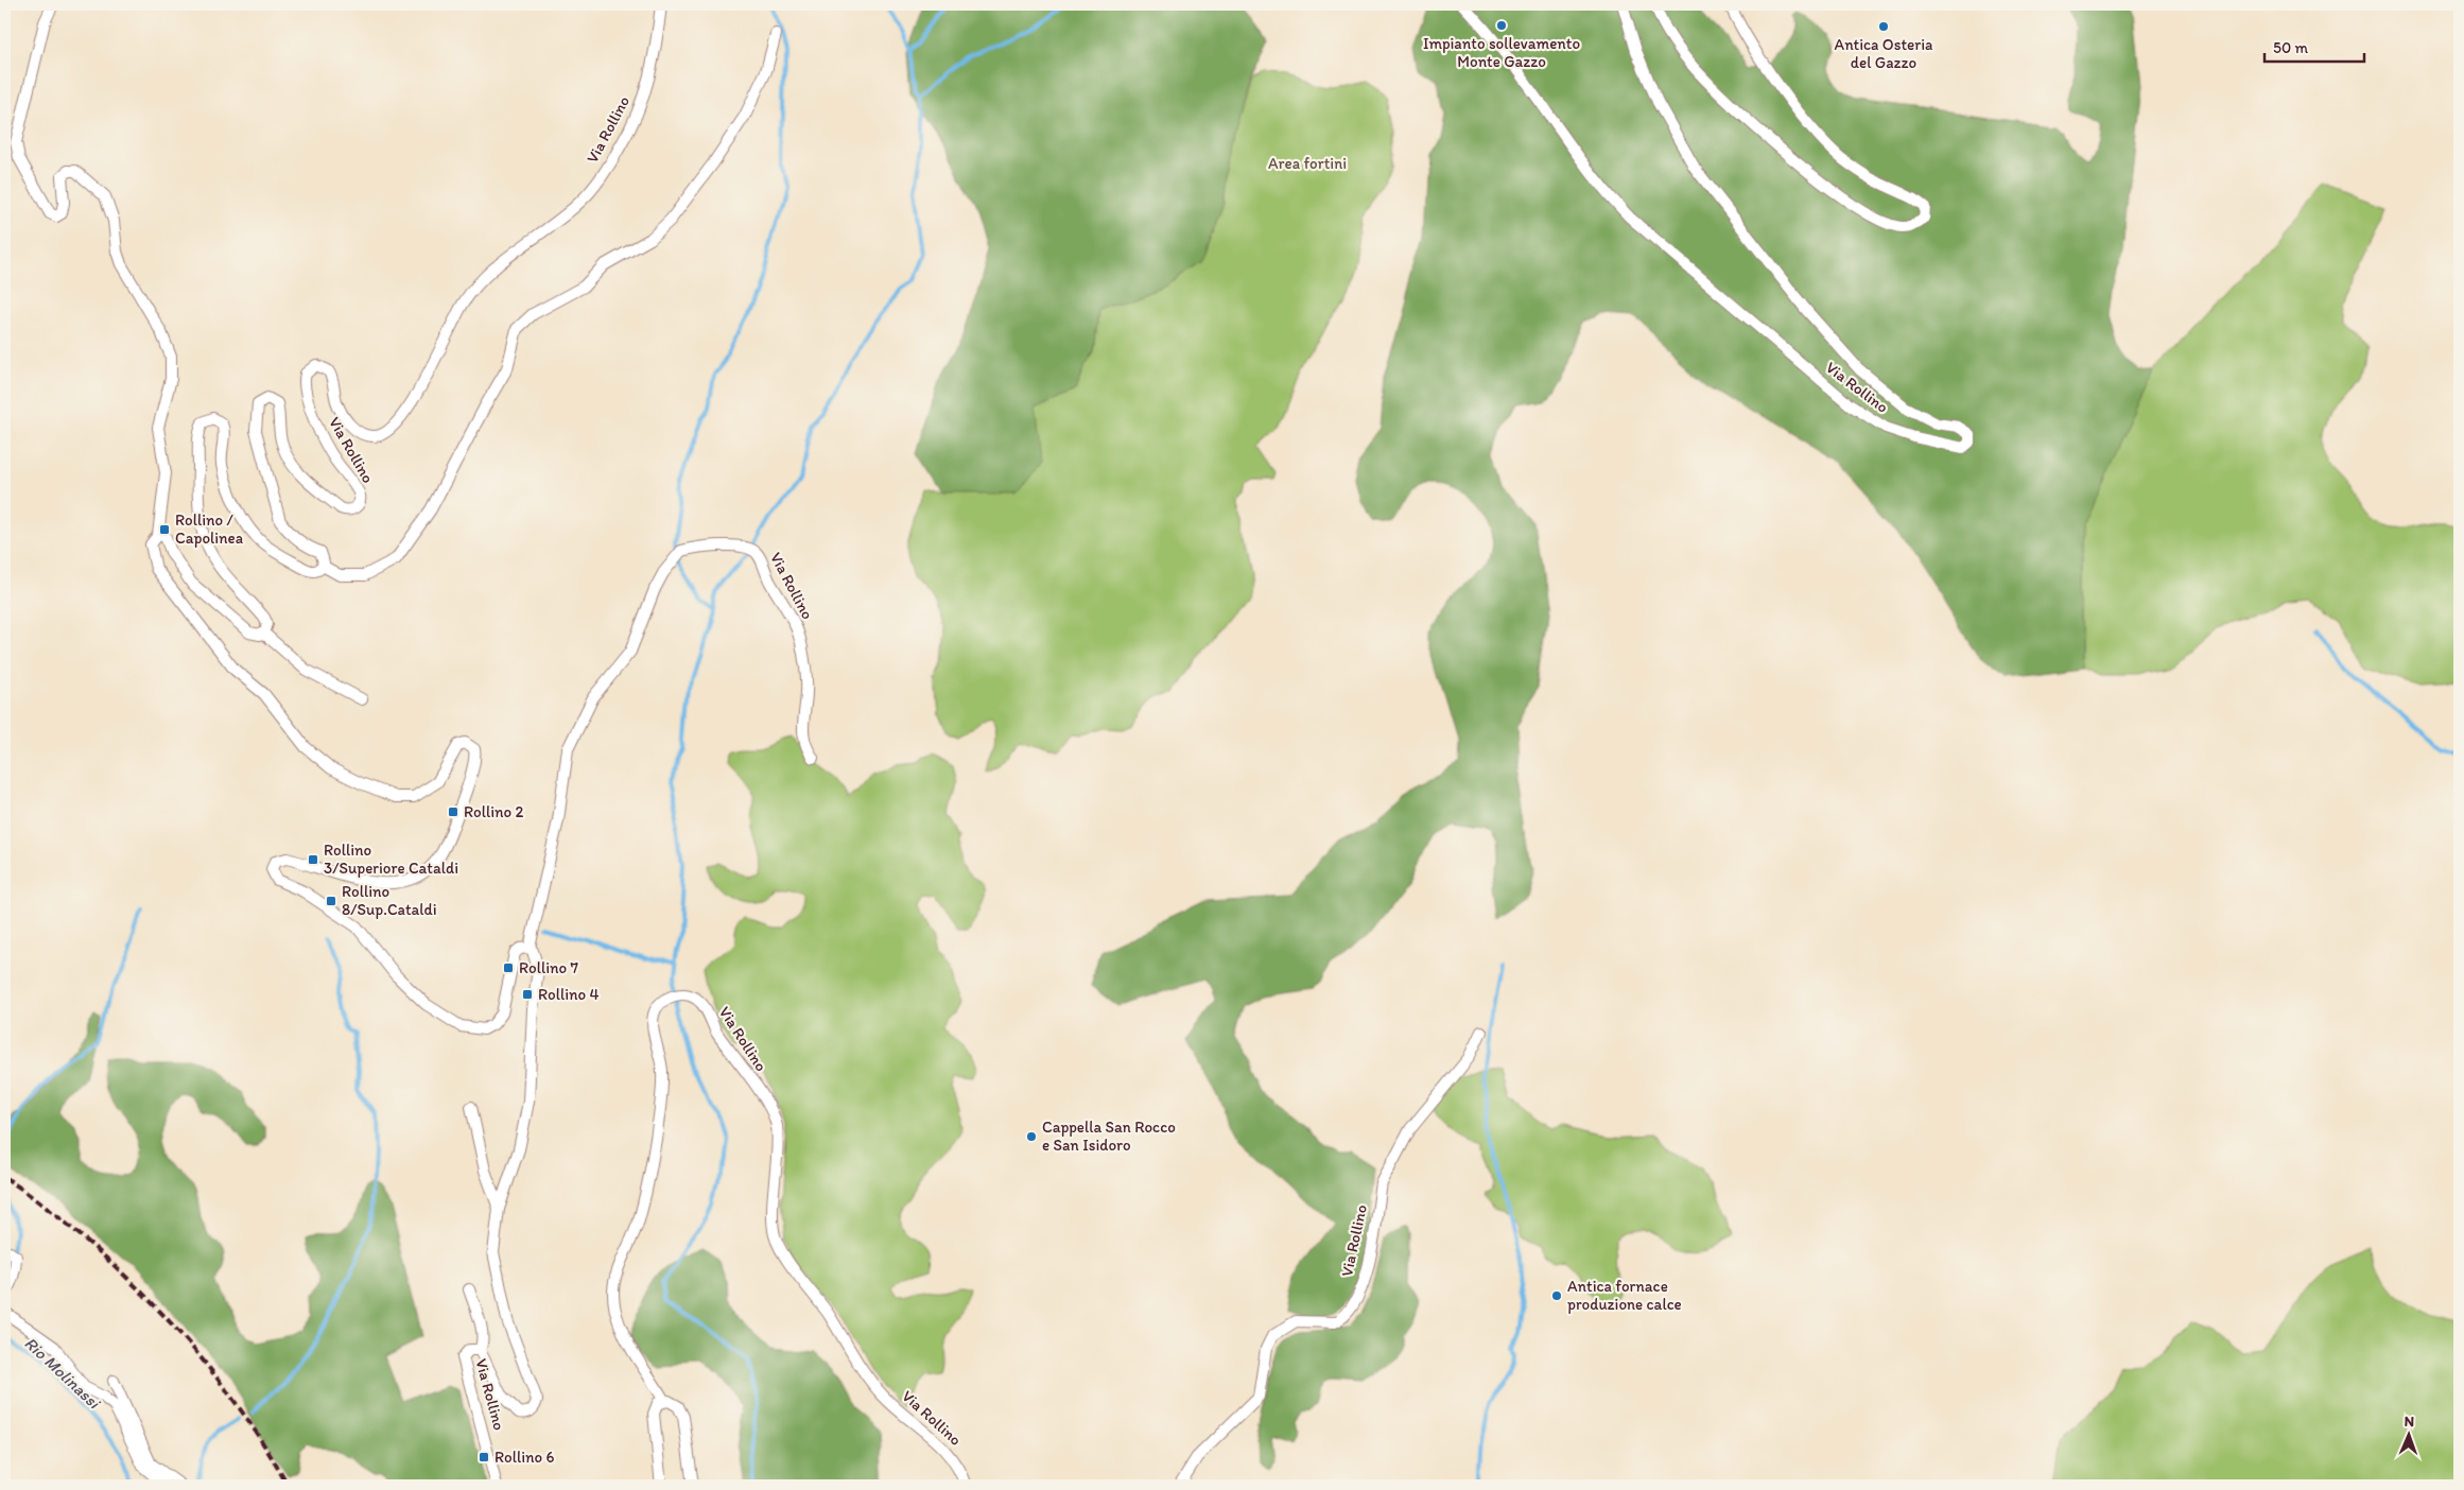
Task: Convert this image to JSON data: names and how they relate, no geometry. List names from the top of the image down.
{
  "streets": {
    "street": ["Via Rollino"]
  },
  "water": ["Rio Molinassi"],
  "parks": ["Area fortini"],
  "places": {
    "other": [
      "Impianto sollevamento Monte Gazzo",
      "Antica Osteria del Gazzo",
      "Cappella San Rocco e San Isidoro",
      "Antica fornace produzione calce"
    ],
    "transit": [
      "Rollino / Capolinea",
      "Rollino 2",
      "Rollino 3/Superiore Cataldi",
      "Rollino 8/Sup.Cataldi",
      "Rollino 7",
      "Rollino 4",
      "Rollino 6"
    ]
  },
  "scale_bar": "50 m",
  "north": "top"
}
